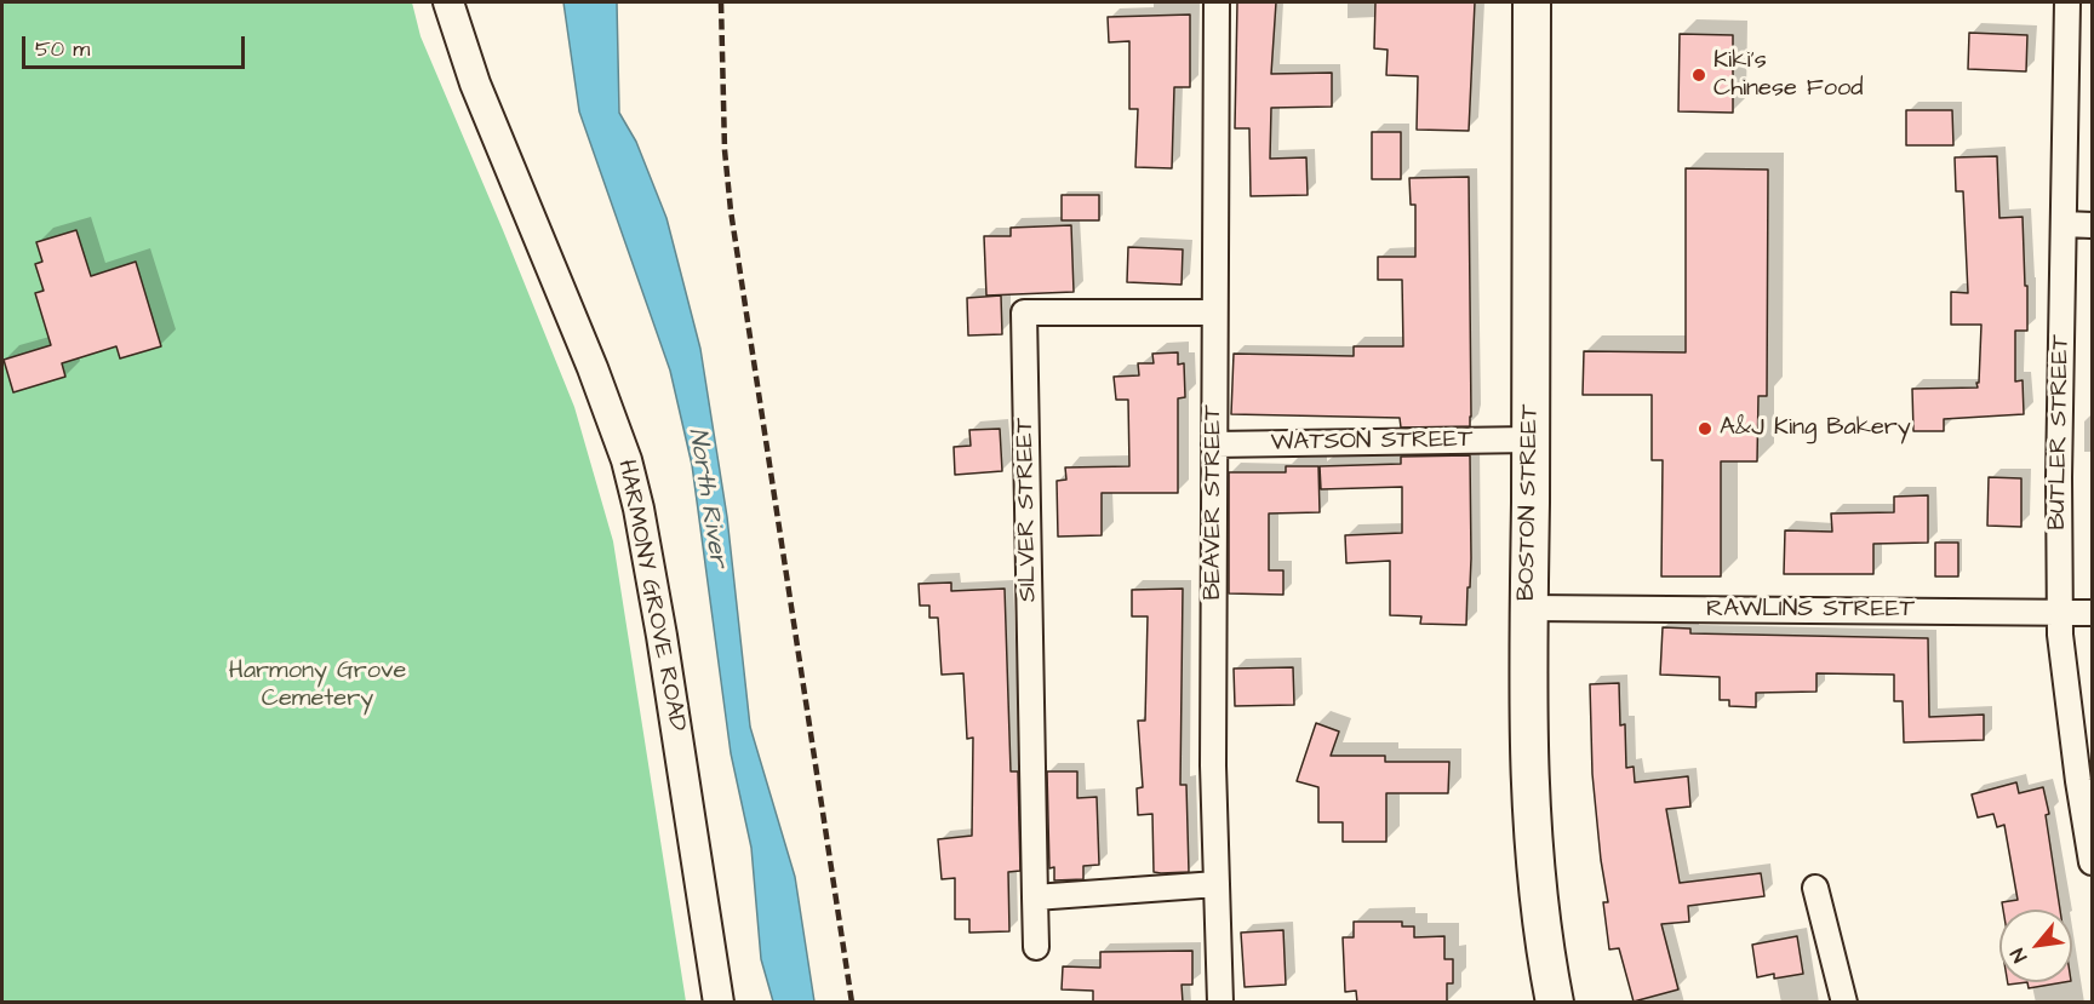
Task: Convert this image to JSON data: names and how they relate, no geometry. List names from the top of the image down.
{
  "streets": {
    "main road": ["BOSTON STREET"],
    "street": [
      "BUTLER STREET",
      "WATSON STREET",
      "BEAVER STREET",
      "SILVER STREET",
      "HARMONY GROVE ROAD",
      "RAWLINS STREET"
    ]
  },
  "crossings": [
    ["BUTLER STREET", "RAWLINS STREET"],
    ["WATSON STREET", "BEAVER STREET"],
    ["WATSON STREET", "BOSTON STREET"],
    ["BEAVER STREET", "SILVER STREET"],
    ["BOSTON STREET", "RAWLINS STREET"]
  ],
  "water": ["North River"],
  "parks": ["Harmony Grove Cemetery"],
  "places": ["Kiki's Chinese Food", "A&J King Bakery"],
  "scale_bar": "50 m",
  "north": "bottom left"
}
